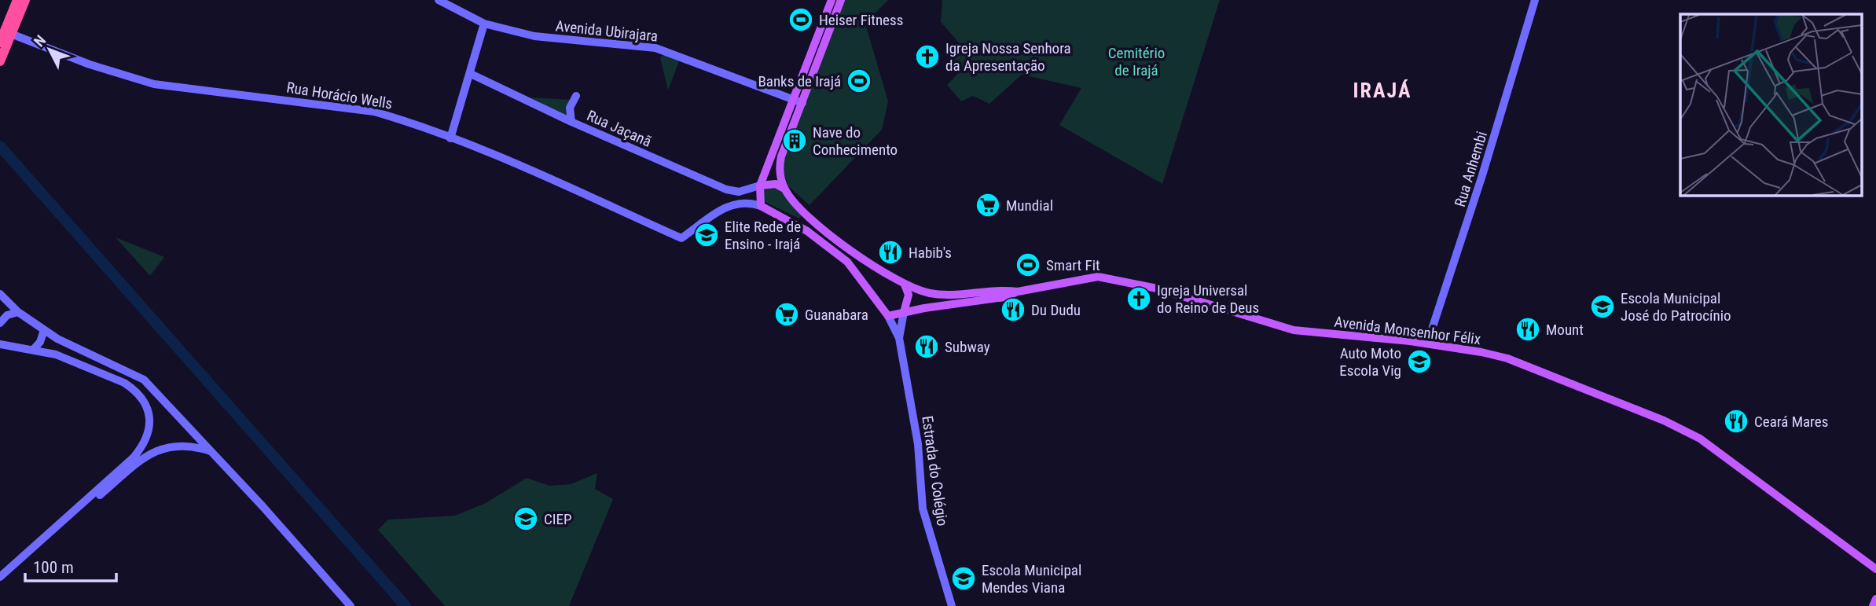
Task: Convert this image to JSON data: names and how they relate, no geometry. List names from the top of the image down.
{
  "streets": {
    "main road": ["Avenida Monsenhor Félix"],
    "street": [
      "Avenida Ubirajara",
      "Rua Horácio Wells",
      "Rua Jaçanã",
      "Rua Anhembi",
      "Estrada do Colégio"
    ]
  },
  "crossings": [
    ["Rua Anhembi", "Avenida Monsenhor Félix"],
    ["Avenida Monsenhor Félix", "Estrada do Colégio"]
  ],
  "districts": ["IRAJÁ"],
  "parks": ["Cemitério de Irajá"],
  "places": {
    "sports": ["Heiser Fitness", "Banks de Irajá", "Smart Fit"],
    "church": ["Igreja Nossa Senhora da Apresentação", "Igreja Universal do Reino de Deus"],
    "building": ["Nave do Conhecimento"],
    "supermarket": ["Mundial", "Guanabara"],
    "school or university": [
      "Elite Rede de Ensino - Irajá",
      "Escola Municipal José do Patrocínio",
      "Auto Moto Escola Vig",
      "CIEP",
      "Escola Municipal Mendes Viana"
    ],
    "restaurant": [
      "Habib's",
      "Du Dudu",
      "Mount",
      "Subway",
      "Ceará Mares"
    ]
  },
  "scale_bar": "100 m",
  "north": "top left"
}
